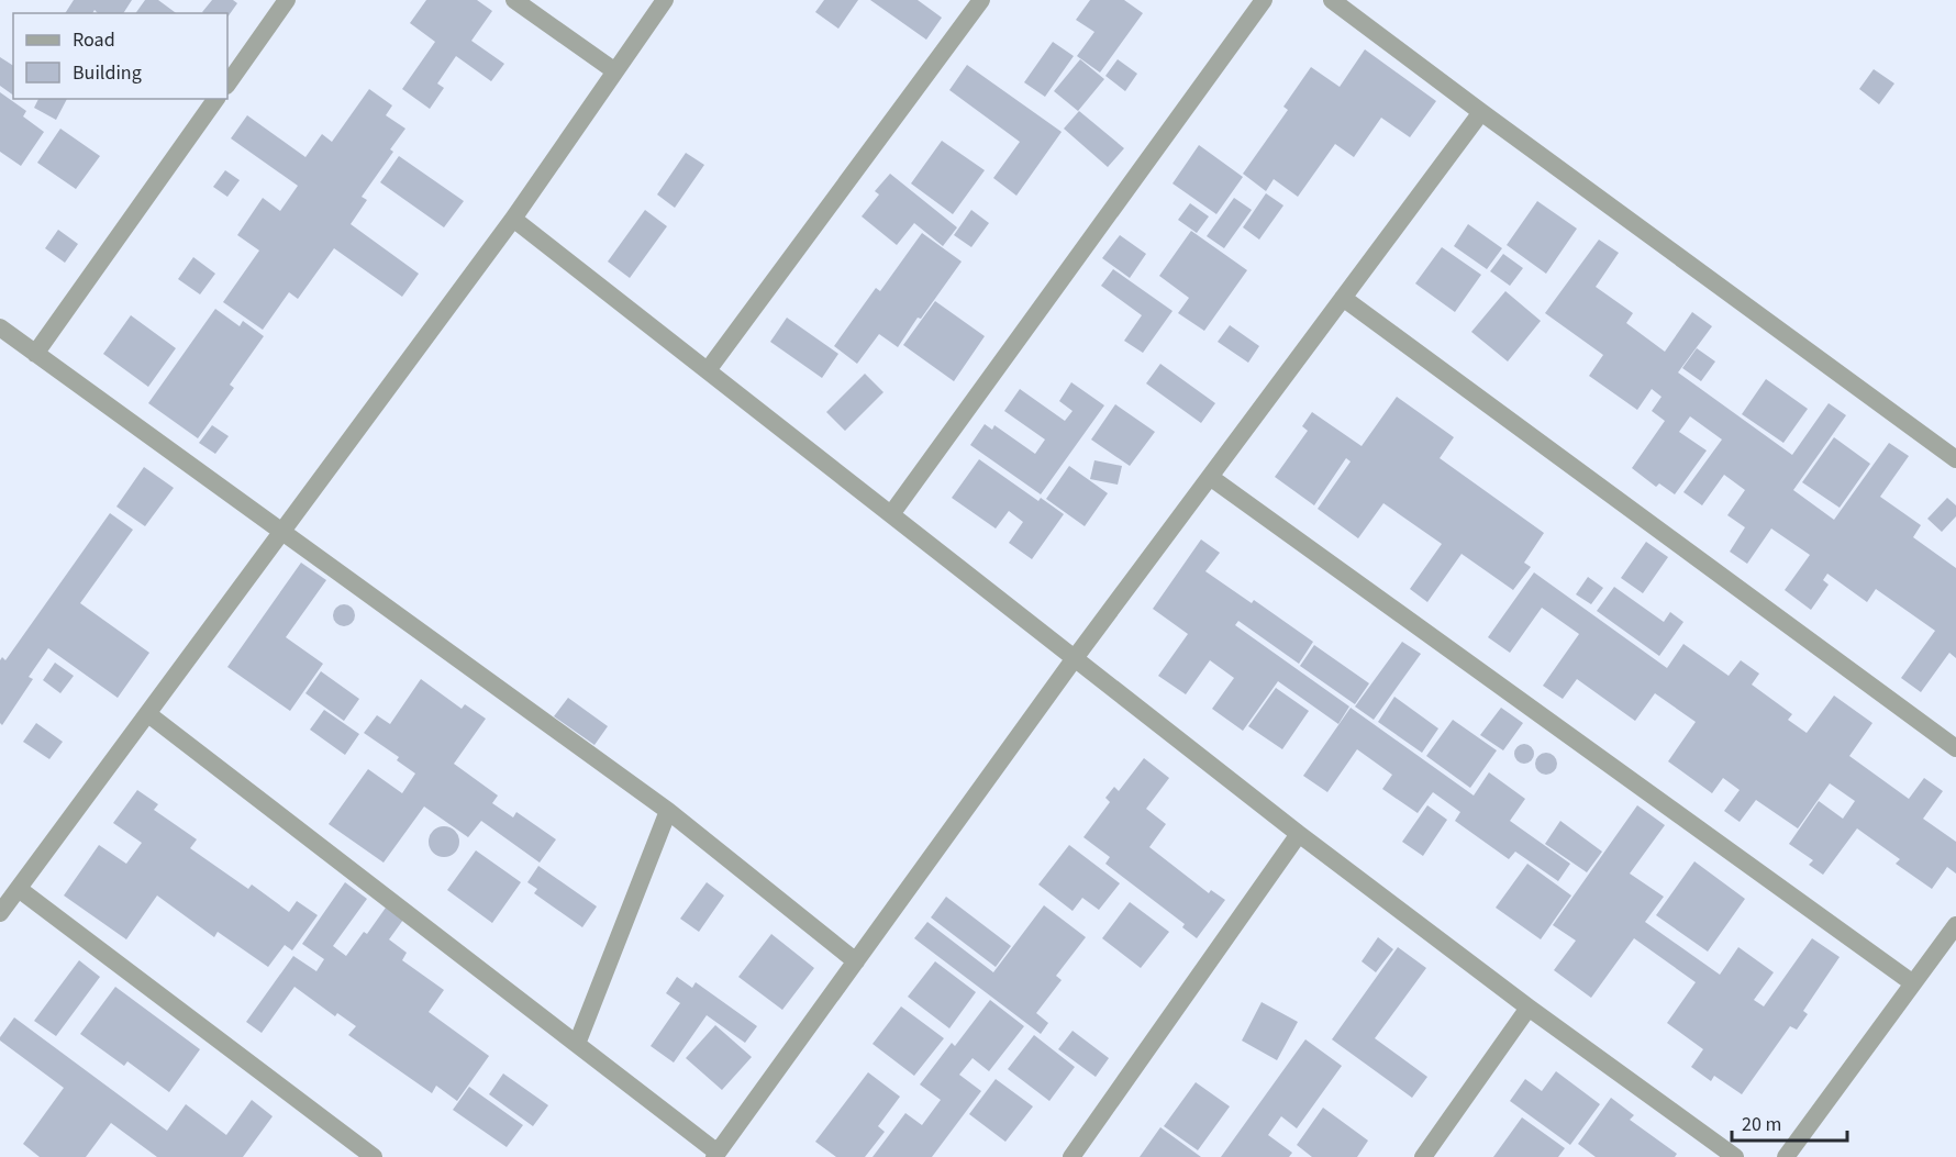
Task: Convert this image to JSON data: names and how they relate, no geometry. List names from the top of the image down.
{
  "legend": ["Road", "Building"],
  "scale_bar": "20 m"
}
